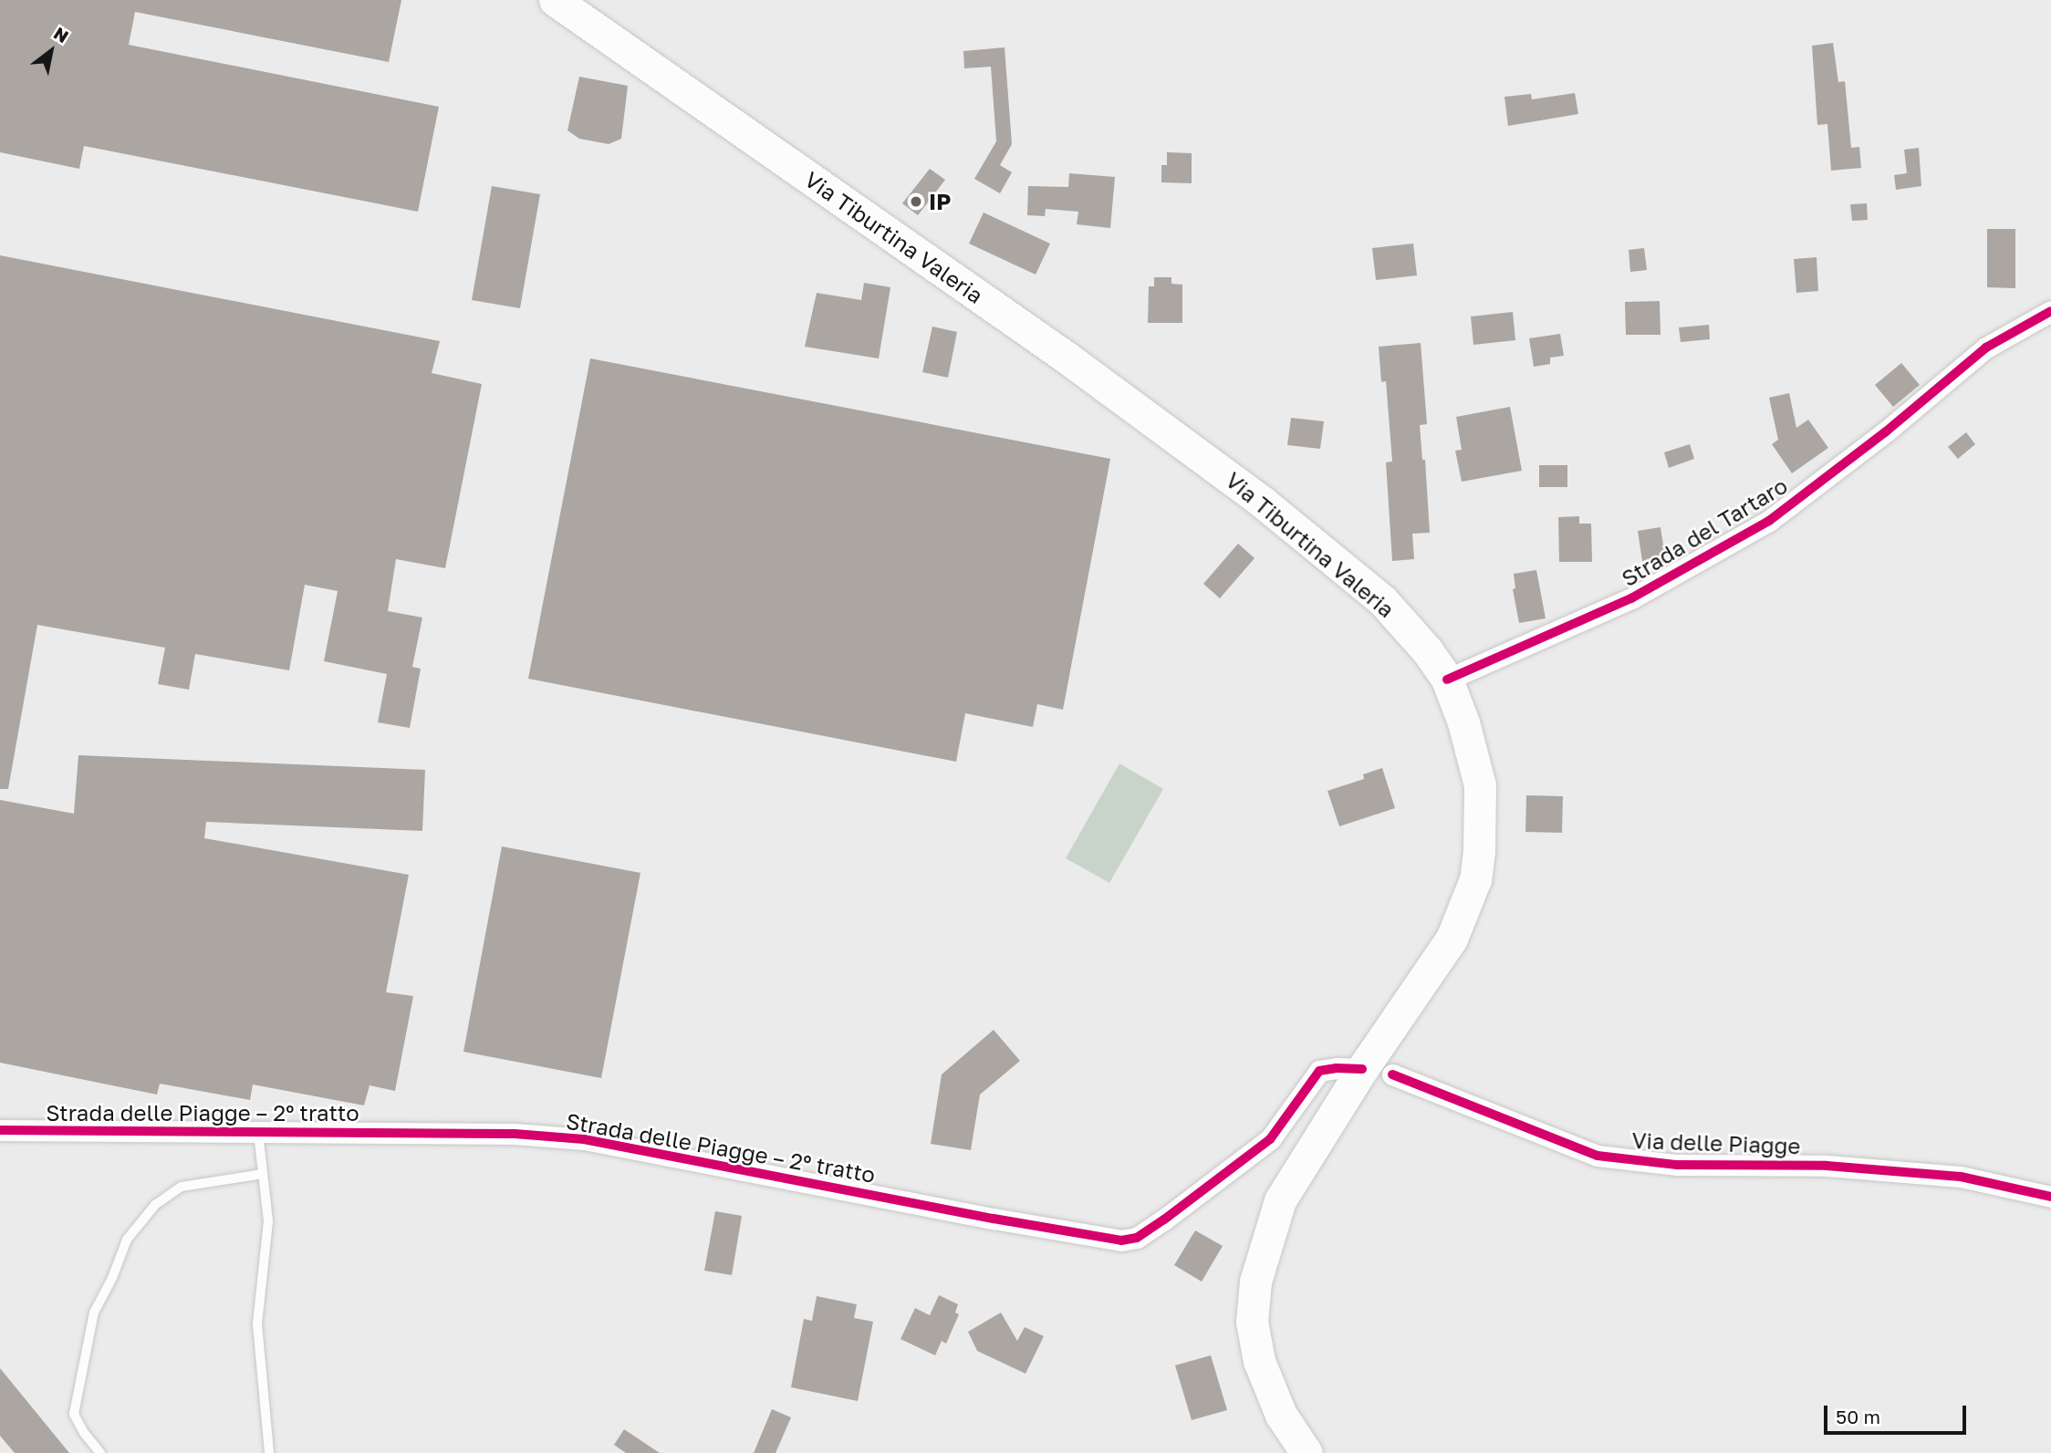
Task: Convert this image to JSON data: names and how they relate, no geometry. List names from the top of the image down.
{
  "streets": {
    "main road": ["Via Tiburtina Valeria"],
    "street": ["Strada del Tartaro", "Strada delle Piagge – 2º tratto", "Via delle Piagge"]
  },
  "crossings": [
    ["Via Tiburtina Valeria", "Strada del Tartaro"],
    ["Via Tiburtina Valeria", "Strada delle Piagge – 2º tratto"],
    ["Via Tiburtina Valeria", "Via delle Piagge"],
    ["Strada delle Piagge – 2º tratto", "Via delle Piagge"]
  ],
  "places": ["IP"],
  "scale_bar": "50 m",
  "north": "top right"
}
